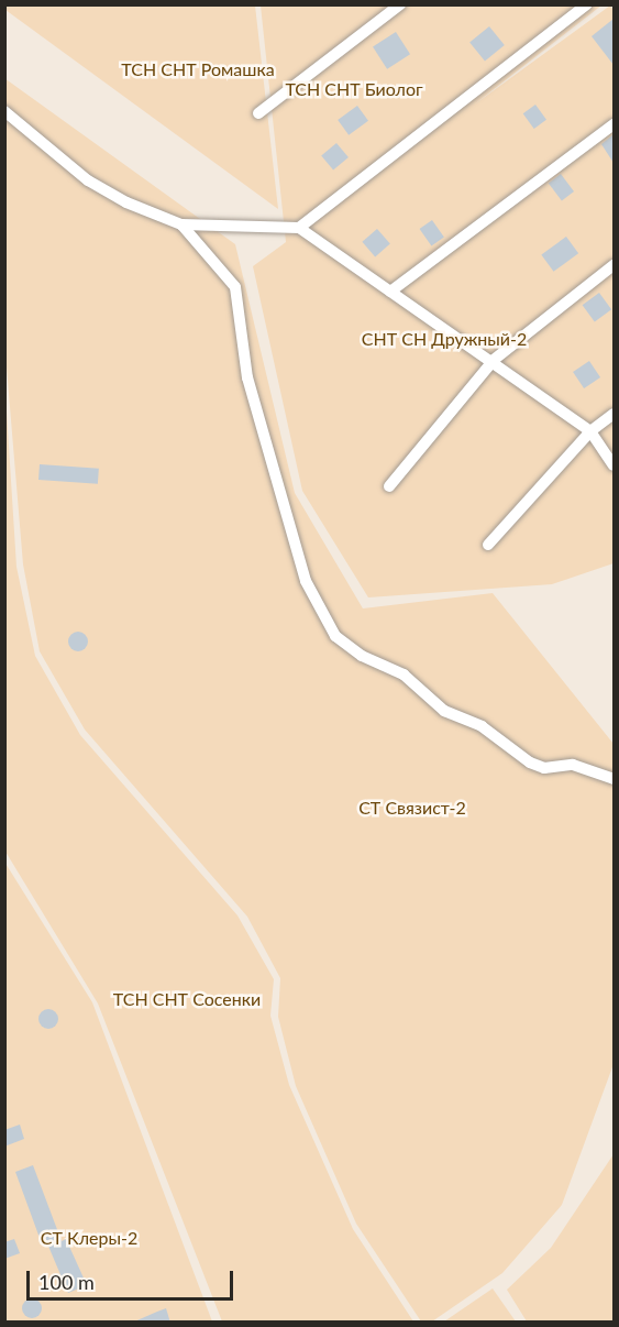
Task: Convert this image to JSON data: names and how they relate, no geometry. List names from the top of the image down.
{
  "parks": [
    "ТСН СНТ Ромашка",
    "ТСН СНТ Биолог",
    "СНТ СН Дружный-2",
    "СТ Связист-2",
    "ТСН СНТ Сосенки",
    "СТ Клеры-2"
  ],
  "scale_bar": "100 m"
}
